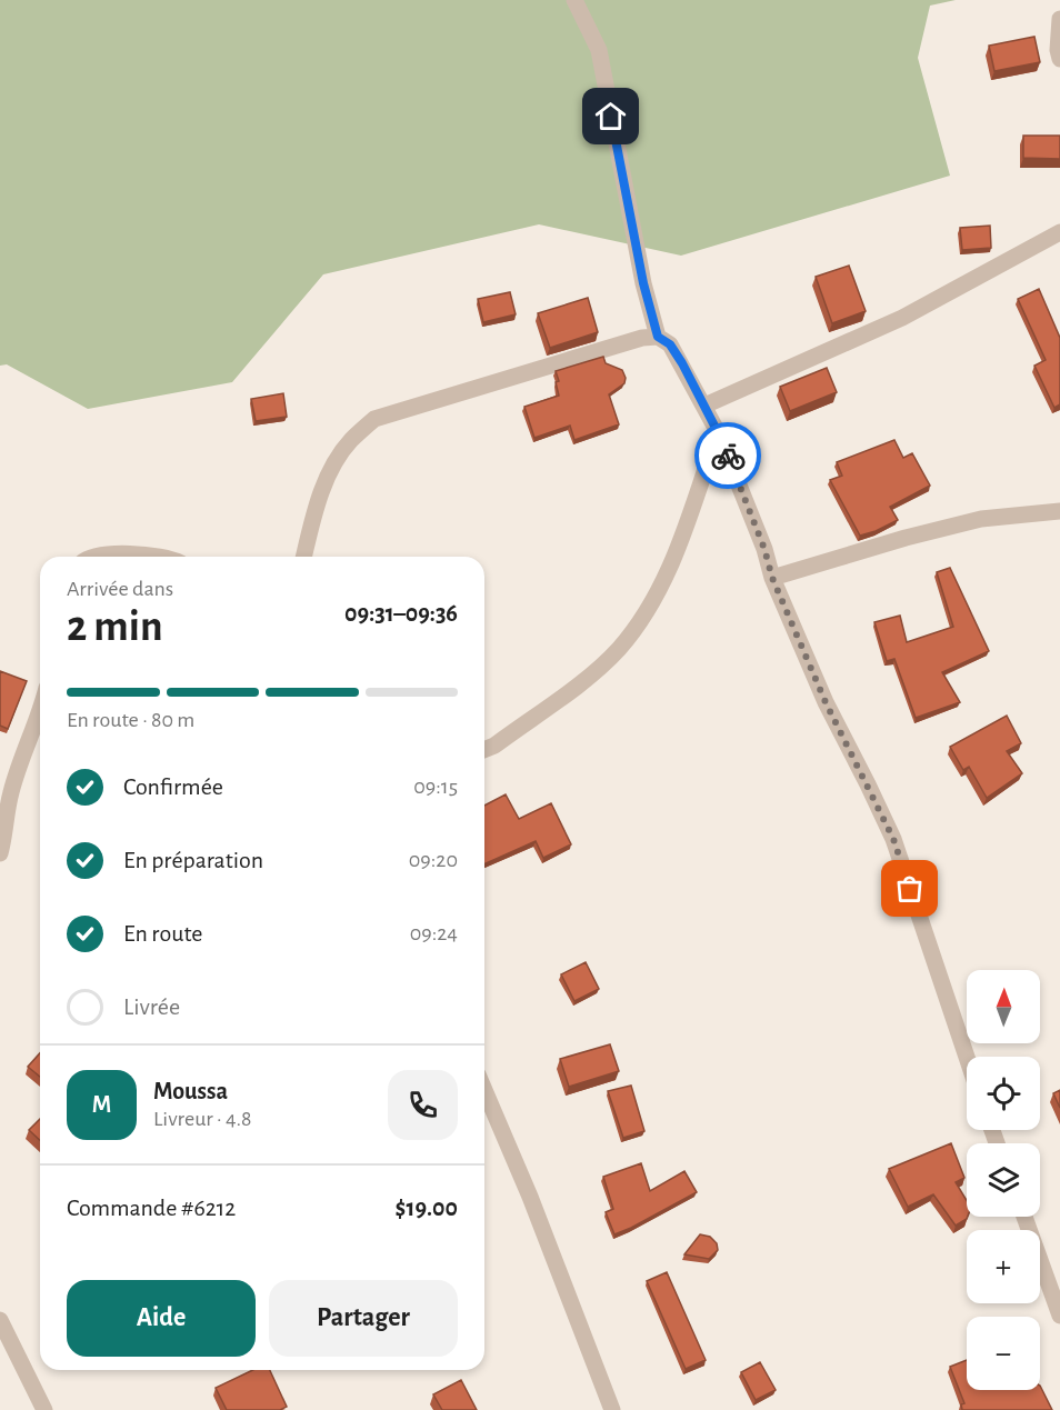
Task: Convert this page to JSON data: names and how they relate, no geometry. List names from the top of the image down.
{
  "north": "top",
  "page": {
    "heading": ["2 min", "Arrivée dans", "09:31–09:36"],
    "panel": [
      "Moussa",
      "Livreur · 4.8",
      "Commande #6212",
      "$19.00"
    ],
    "bar": "En route · 80 m",
    "list": [
      ["Confirmée", "09:15"],
      ["En préparation", "09:20"],
      ["En route", "09:24"],
      "Livrée"
    ],
    "map_buttons": ["+", "−"],
    "round": "M",
    "buttons": ["Aide", "Partager"]
  }
}
